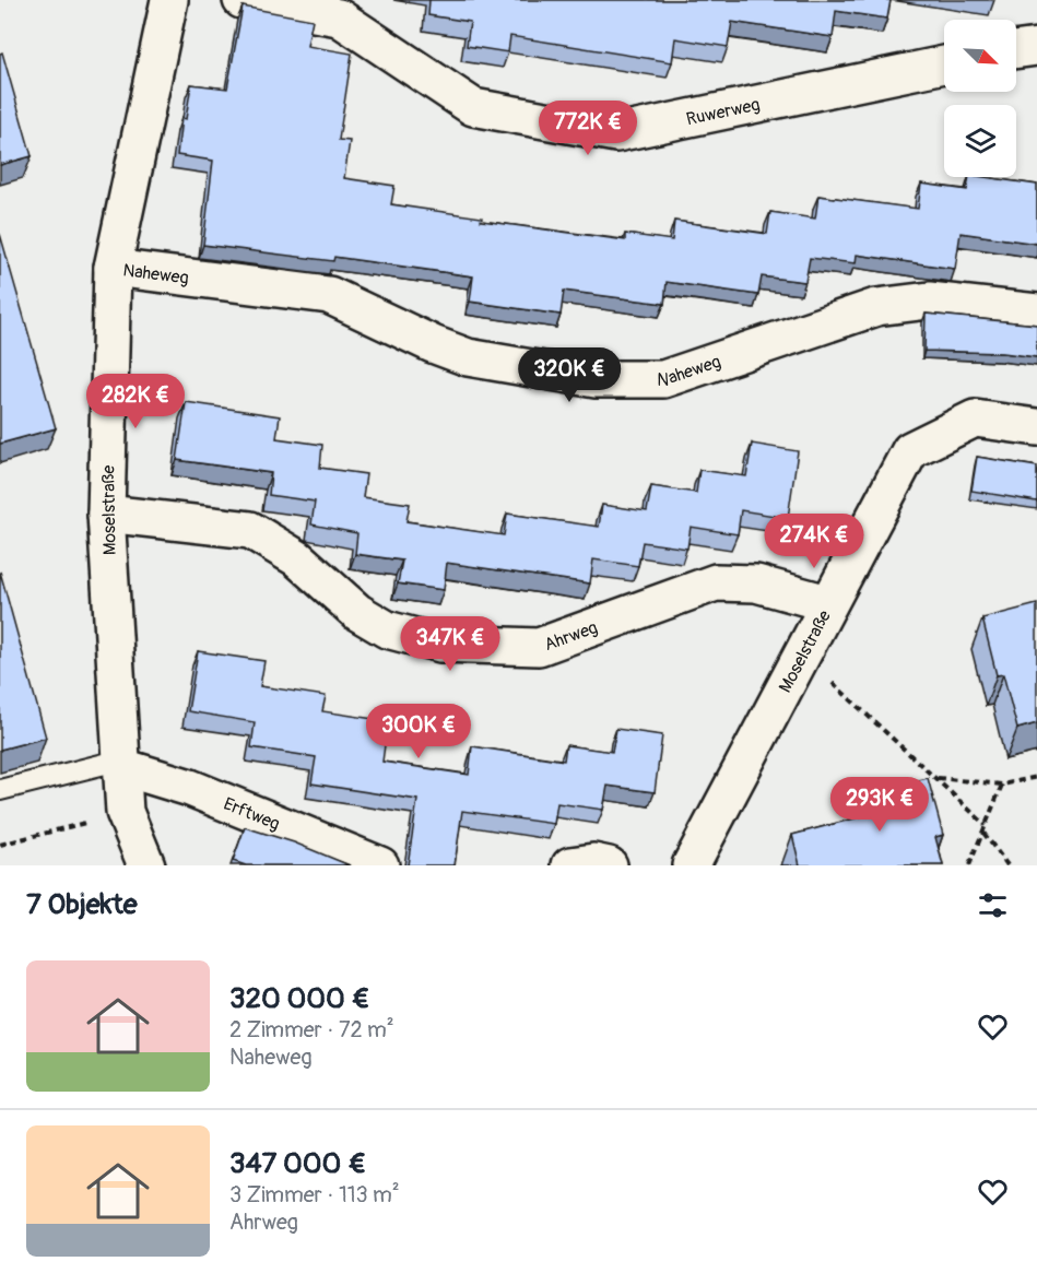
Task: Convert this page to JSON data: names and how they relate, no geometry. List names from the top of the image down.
{
  "streets": {
    "street": [
      "Ruwerweg",
      "Naheweg",
      "Moselstraße",
      "Ahrweg",
      "Erftweg"
    ]
  },
  "crossings": [
    ["Naheweg", "Moselstraße"],
    ["Moselstraße", "Ahrweg"],
    ["Moselstraße", "Erftweg"]
  ],
  "north": "bottom right",
  "page": {
    "price": [
      "772K €",
      "320K €",
      "282K €",
      "274K €",
      "347K €",
      "300K €",
      "293K €"
    ],
    "heading": "7 Objekte",
    "list": [
      {
        "name": "320 000 €",
        "note": "2 Zimmer · 72 m² · Naheweg"
      },
      {
        "name": "347 000 €",
        "note": "3 Zimmer · 113 m² · Ahrweg"
      }
    ]
  }
}
